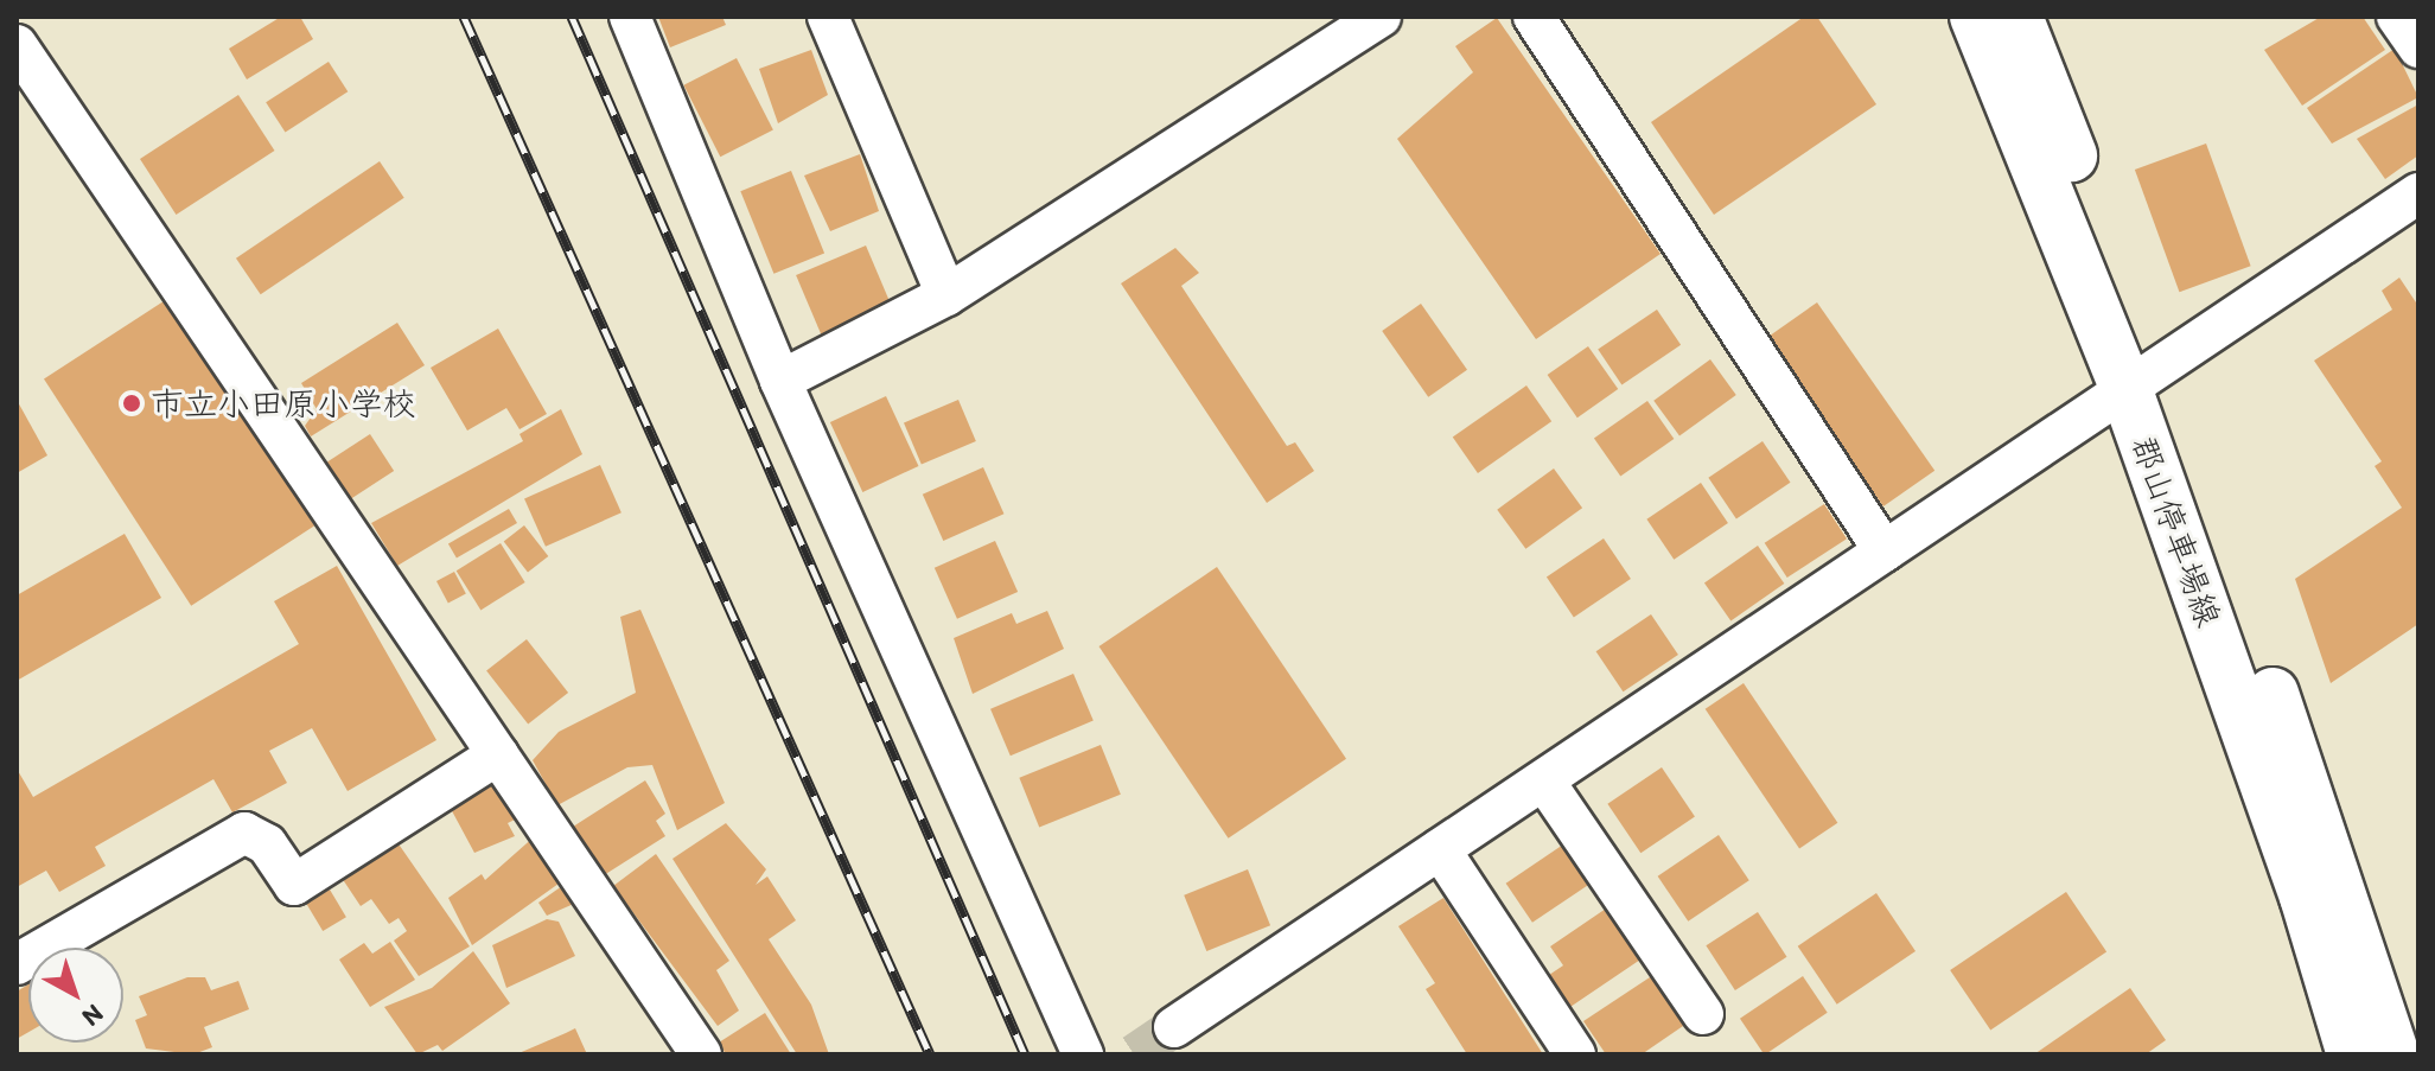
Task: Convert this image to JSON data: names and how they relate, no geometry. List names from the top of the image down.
{
  "streets": {
    "main road": ["郡山停車場線"]
  },
  "places": ["市立小田原小学校"],
  "north": "bottom right"
}
